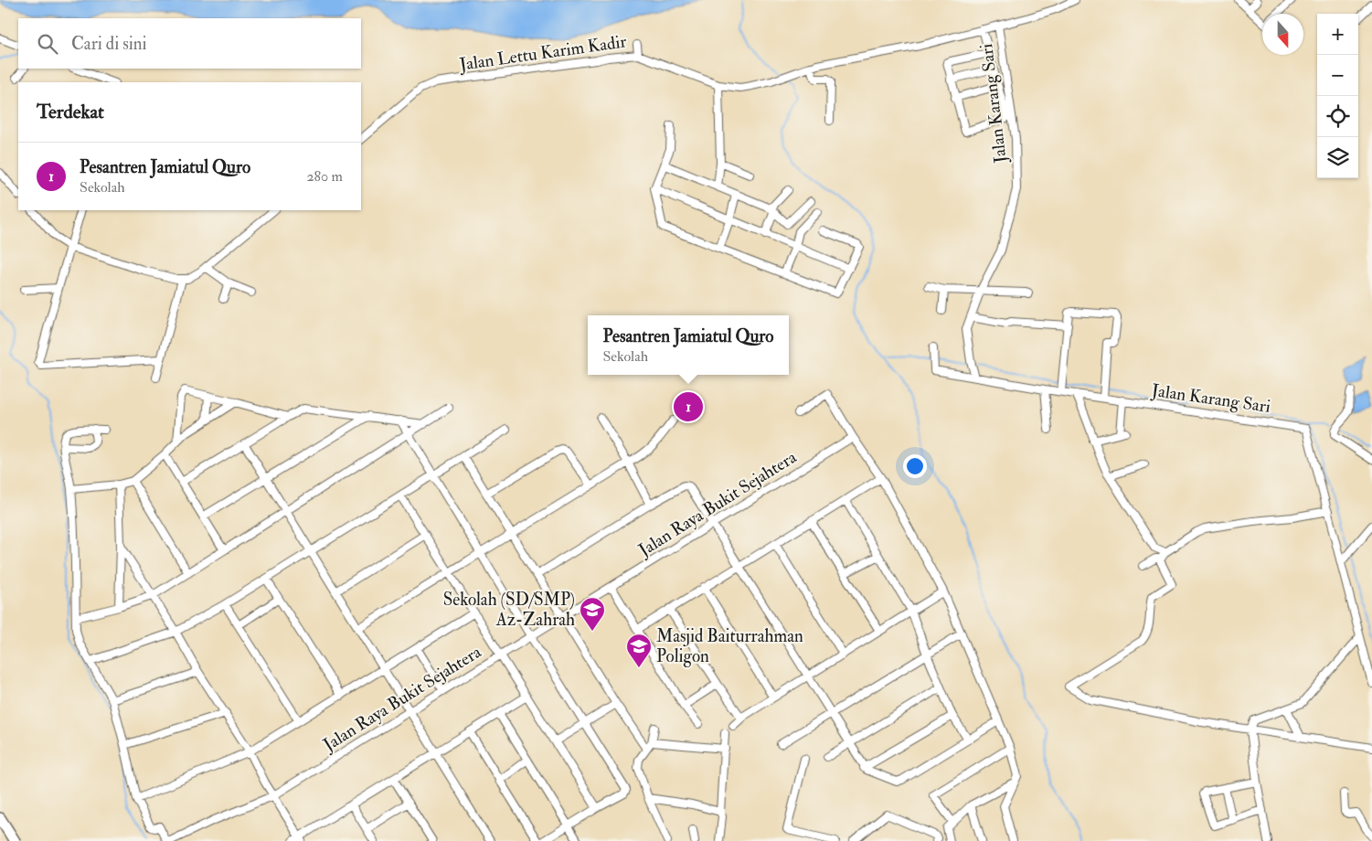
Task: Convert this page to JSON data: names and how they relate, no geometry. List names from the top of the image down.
{
  "streets": {
    "street": ["Jalan Lettu Karim Kadir", "Jalan Karang Sari", "Jalan Raya Bukit Sejahtera"]
  },
  "crossings": [
    ["Jalan Lettu Karim Kadir", "Jalan Karang Sari"]
  ],
  "places": {
    "school or university": ["Sekolah (SD/SMP) Az-Zahrah", "Masjid Baiturrahman Poligon"]
  },
  "north": "bottom",
  "page": {
    "map_buttons": ["+", "−"],
    "search": "Cari di sini",
    "heading": "Terdekat",
    "list": [
      {
        "mark": "1",
        "name": "Pesantren Jamiatul Quro",
        "note": "Sekolah",
        "value": "280 m"
      }
    ],
    "popup": ["Pesantren Jamiatul Quro", "Sekolah"],
    "pins": "1"
  }
}
